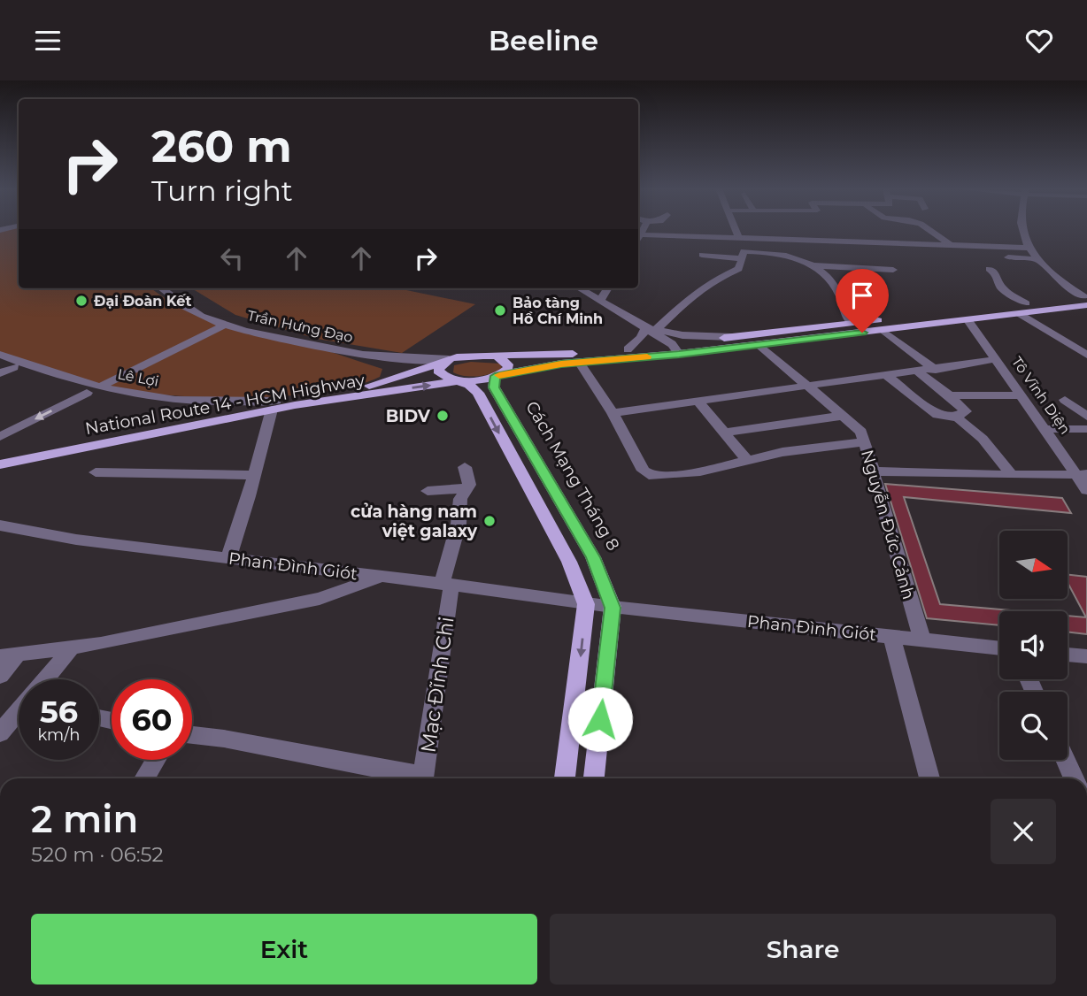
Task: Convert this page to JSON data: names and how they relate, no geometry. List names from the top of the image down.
{
  "streets": {
    "main road": ["National Route 14 - HCM Highway", "Cách Mạng Tháng 8"],
    "street": [
      "Trần Hưng Đạo",
      "Lê Lợi",
      "Tô Vĩnh Diện",
      "Nguyễn Đức Cảnh",
      "Phan Đình Giót",
      "Mạc Đĩnh Chi"
    ]
  },
  "crossings": [
    ["Trần Hưng Đạo", "National Route 14 - HCM Highway"],
    ["Lê Lợi", "National Route 14 - HCM Highway"],
    ["National Route 14 - HCM Highway", "Cách Mạng Tháng 8"],
    ["Cách Mạng Tháng 8", "Phan Đình Giót"],
    ["Nguyễn Đức Cảnh", "Phan Đình Giót"],
    ["Phan Đình Giót", "Mạc Đĩnh Chi"]
  ],
  "places": [
    "Đại Đoàn Kết",
    "Bảo tàng Hồ Chí Minh",
    "BIDV",
    "cửa hàng nam việt galaxy"
  ],
  "north": "right",
  "page": {
    "header": "Beeline",
    "turn": ["260 m", "Turn right"],
    "speed": "56 km/h",
    "limit": "60",
    "heading": ["2 min", "520 m · 06:52"],
    "buttons": ["Exit", "Share"]
  }
}
